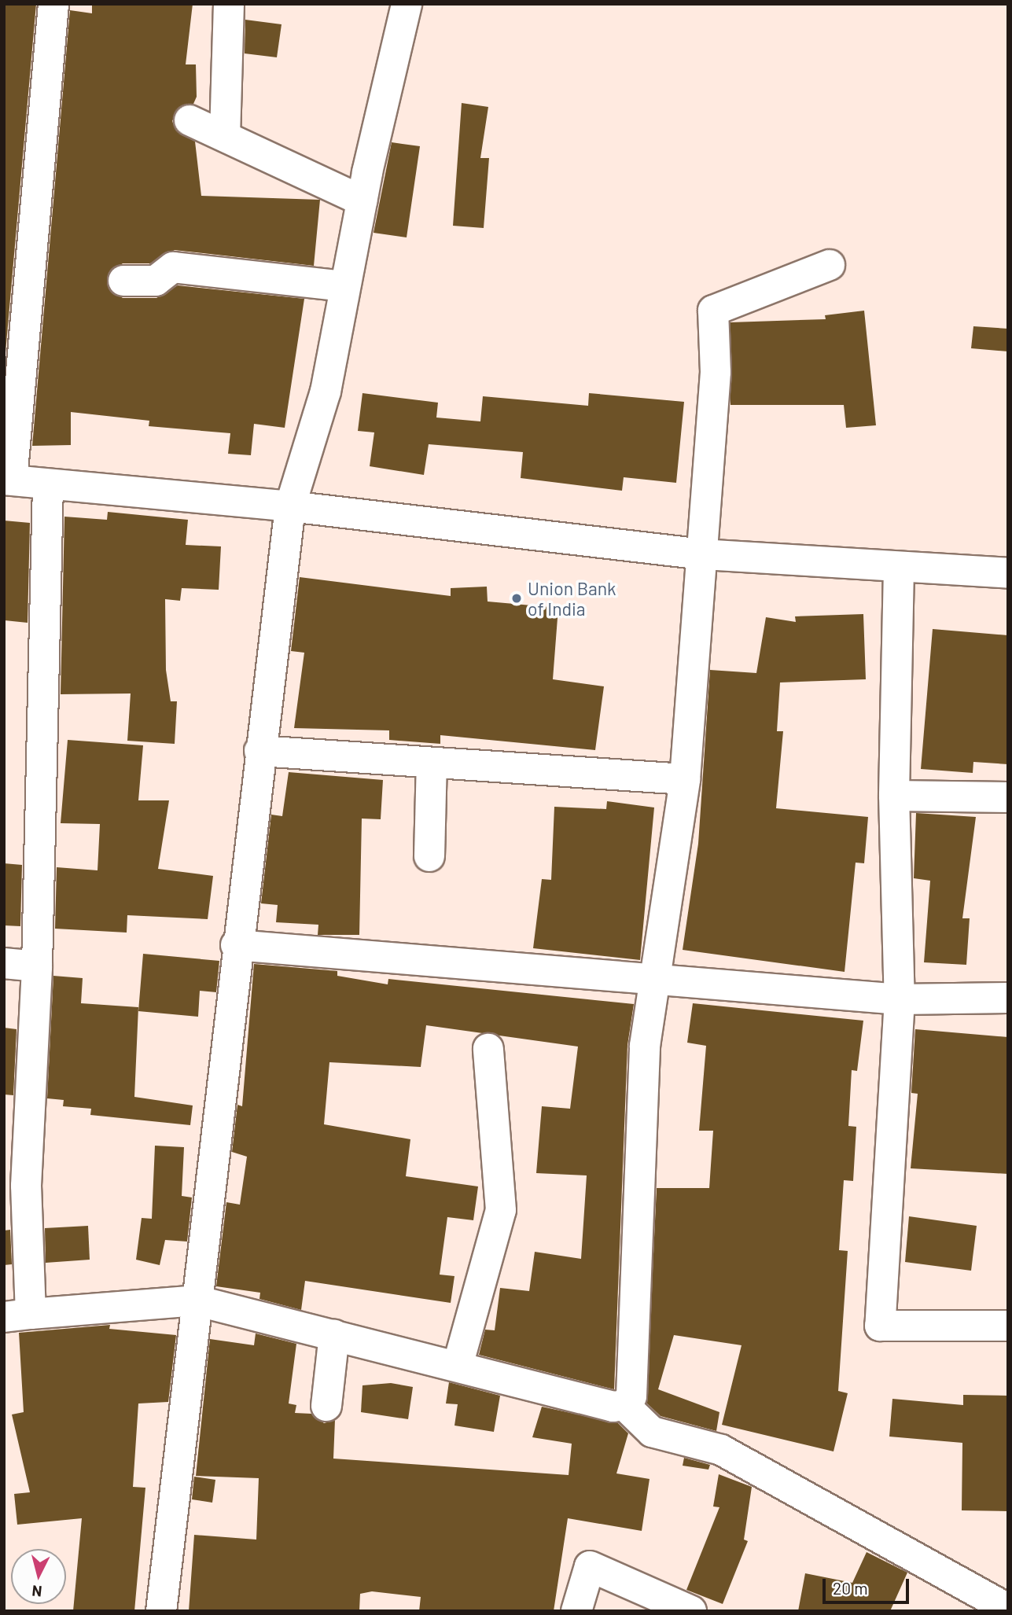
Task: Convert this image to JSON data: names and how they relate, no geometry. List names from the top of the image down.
{
  "places": ["Union Bank of India"],
  "scale_bar": "20 m",
  "north": "bottom"
}
